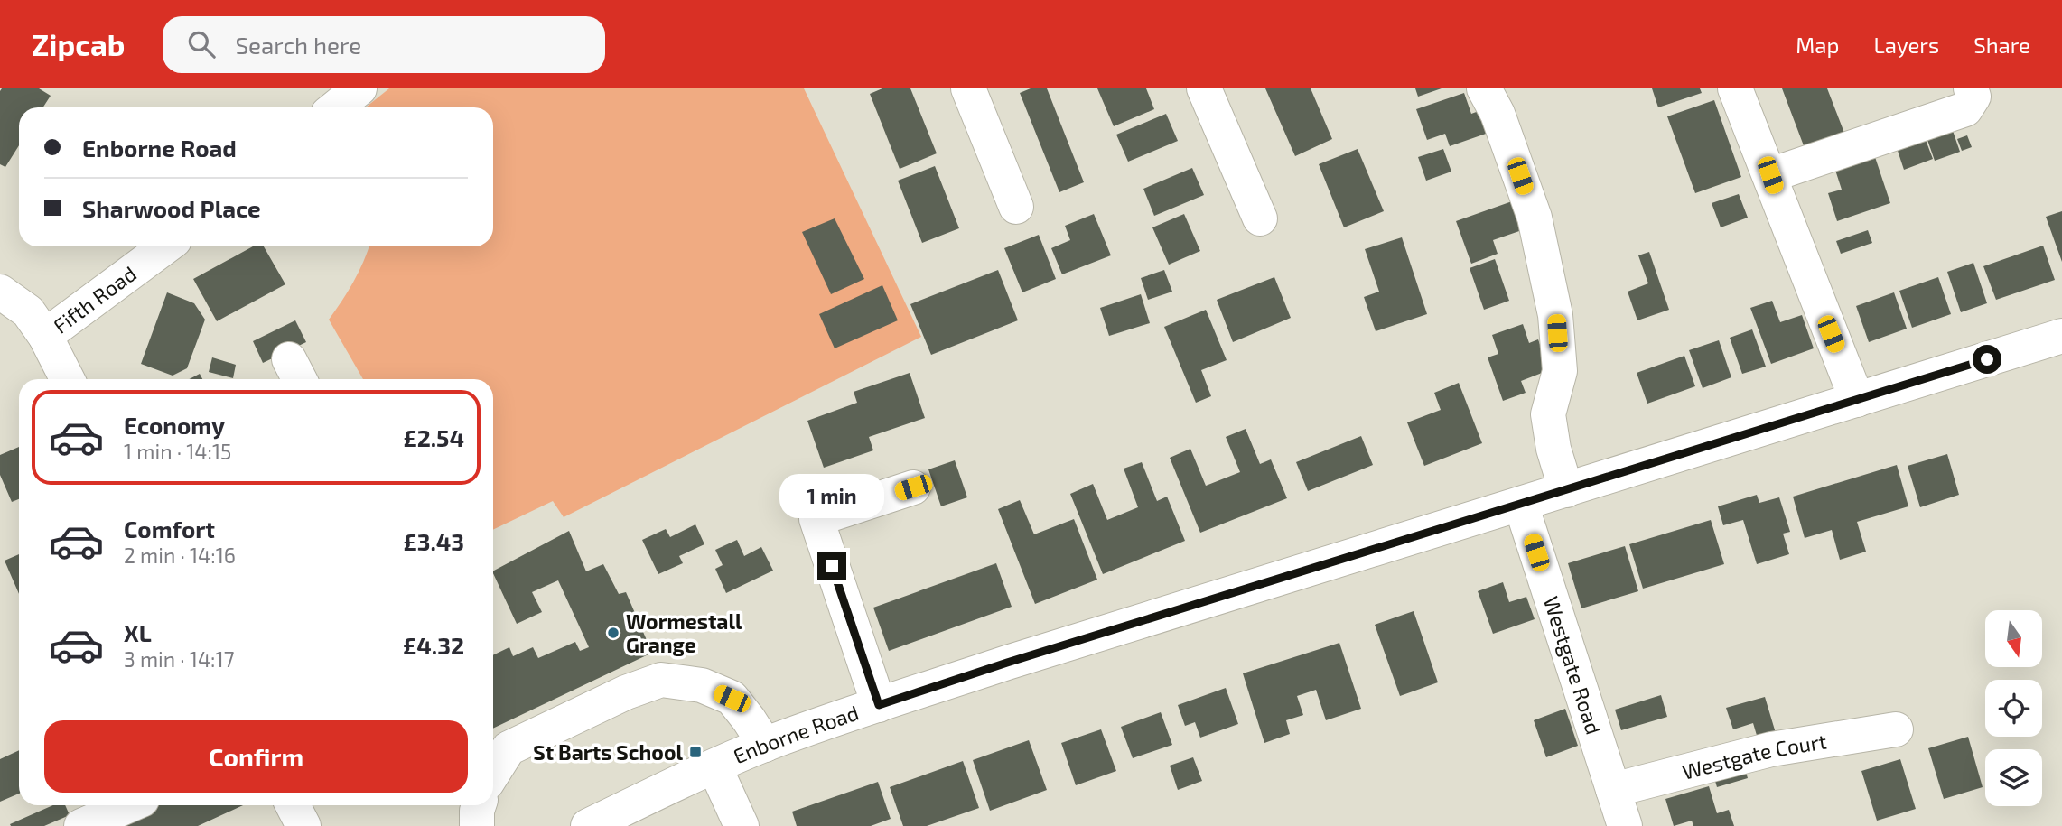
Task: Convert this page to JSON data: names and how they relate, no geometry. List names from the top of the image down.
{
  "streets": {
    "street": [
      "Fifth Road",
      "Westgate Road",
      "Enborne Road",
      "Westgate Court"
    ]
  },
  "crossings": [
    ["Westgate Road", "Enborne Road"],
    ["Westgate Road", "Westgate Court"]
  ],
  "places": {
    "other": ["Wormestall Grange"],
    "transit": ["St Barts School"]
  },
  "north": "bottom",
  "page": {
    "header": "Zipcab",
    "search": "Search here",
    "nav": ["Map", "Layers", "Share"],
    "banner": ["Enborne Road", "Sharwood Place"],
    "list": [
      {
        "name": "Economy",
        "note": "1 min · 14:15",
        "value": "£2.54"
      },
      {
        "name": "Comfort",
        "note": "2 min · 14:16",
        "value": "£3.43"
      },
      {
        "name": "XL",
        "note": "3 min · 14:17",
        "value": "£4.32"
      }
    ],
    "bubble": "1 min",
    "buttons": "Confirm"
  }
}
